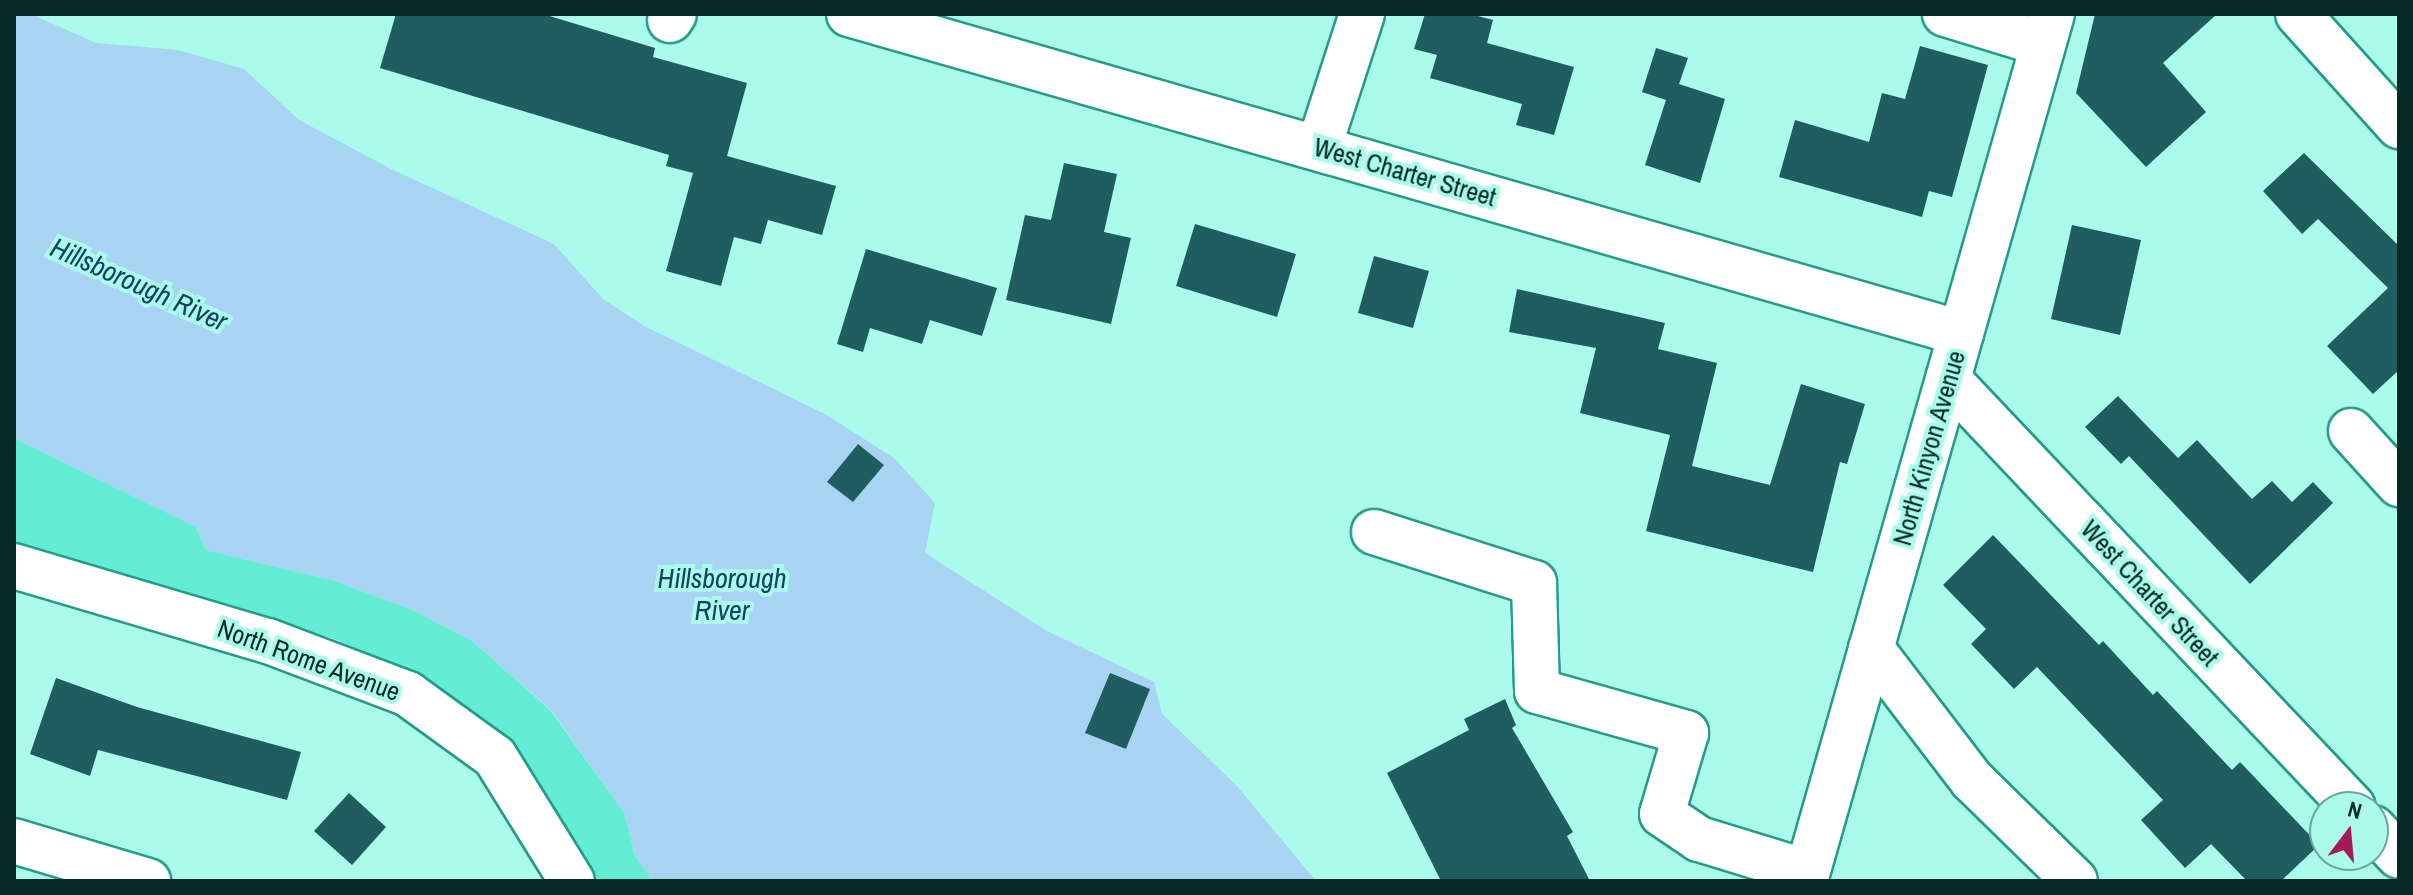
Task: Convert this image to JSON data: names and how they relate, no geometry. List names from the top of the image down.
{
  "streets": {
    "street": ["West Charter Street", "North Kinyon Avenue", "North Rome Avenue"]
  },
  "crossings": [
    ["West Charter Street", "North Kinyon Avenue"]
  ],
  "water": ["Hillsborough River"],
  "north": "top"
}
